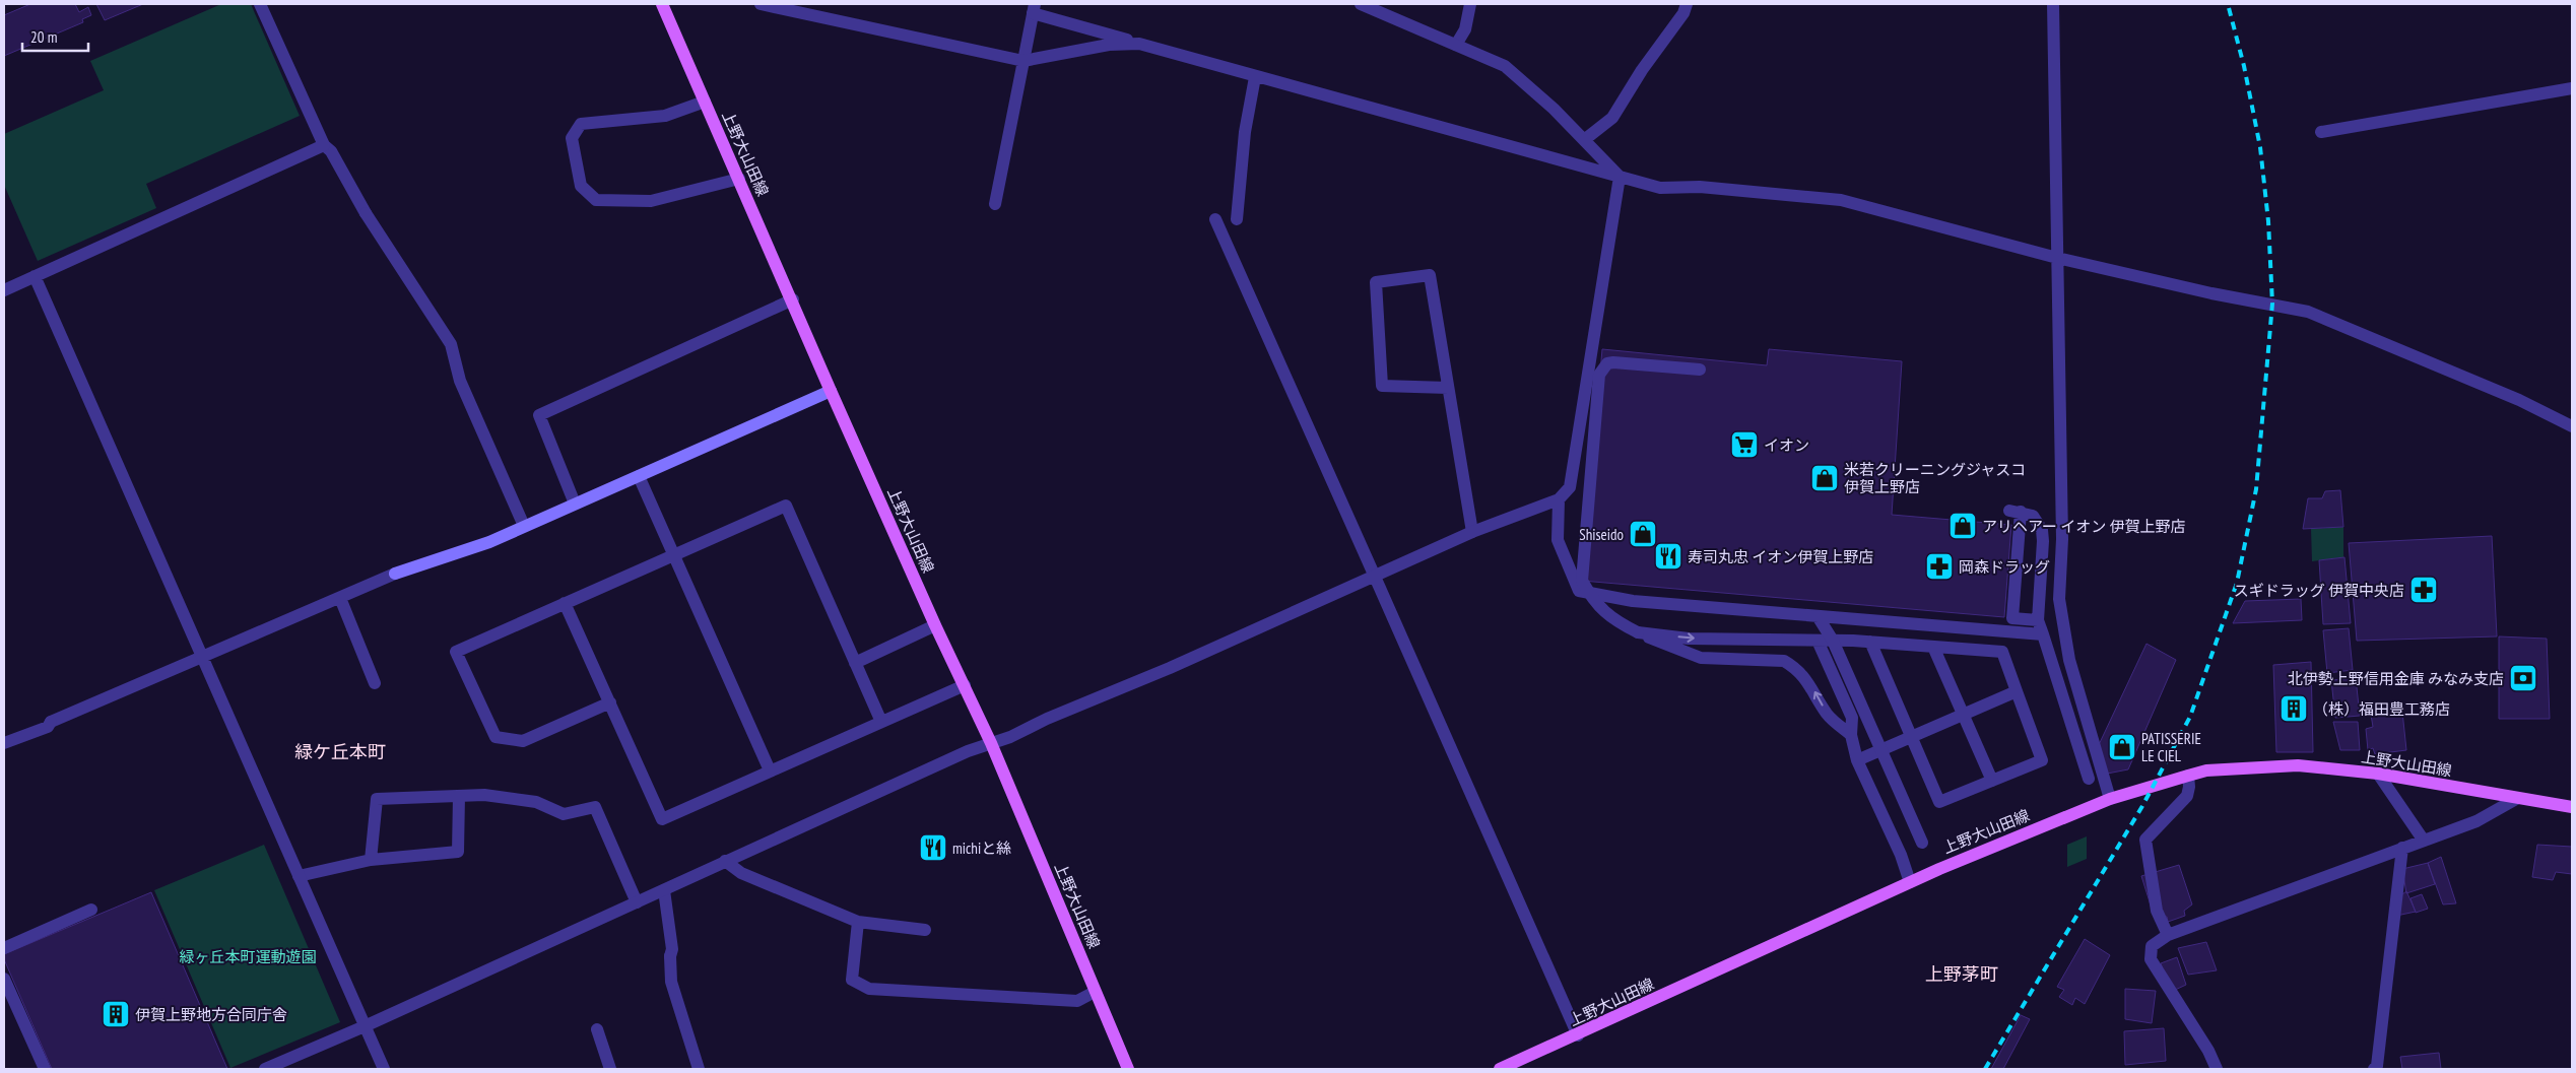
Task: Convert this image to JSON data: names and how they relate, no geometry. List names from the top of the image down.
{
  "streets": {
    "main road": ["上野大山田線"]
  },
  "districts": ["緑ケ丘本町", "上野茅町"],
  "parks": ["緑ヶ丘本町運動遊園"],
  "places": {
    "supermarket": ["イオン"],
    "shop": [
      "米若クリーニングジャスコ 伊賀上野店",
      "アリヘアー イオン 伊賀上野店",
      "Shiseido",
      "PATISSERIE LE CIEL"
    ],
    "restaurant": ["寿司丸忠 イオン伊賀上野店", "michiと絲"],
    "pharmacy": ["岡森ドラッグ", "スギドラッグ 伊賀中央店"],
    "bank": ["北伊勢上野信用金庫 みなみ支店"],
    "building": ["（株）福田豊工務店", "伊賀上野地方合同庁舎"]
  },
  "scale_bar": "20 m"
}
